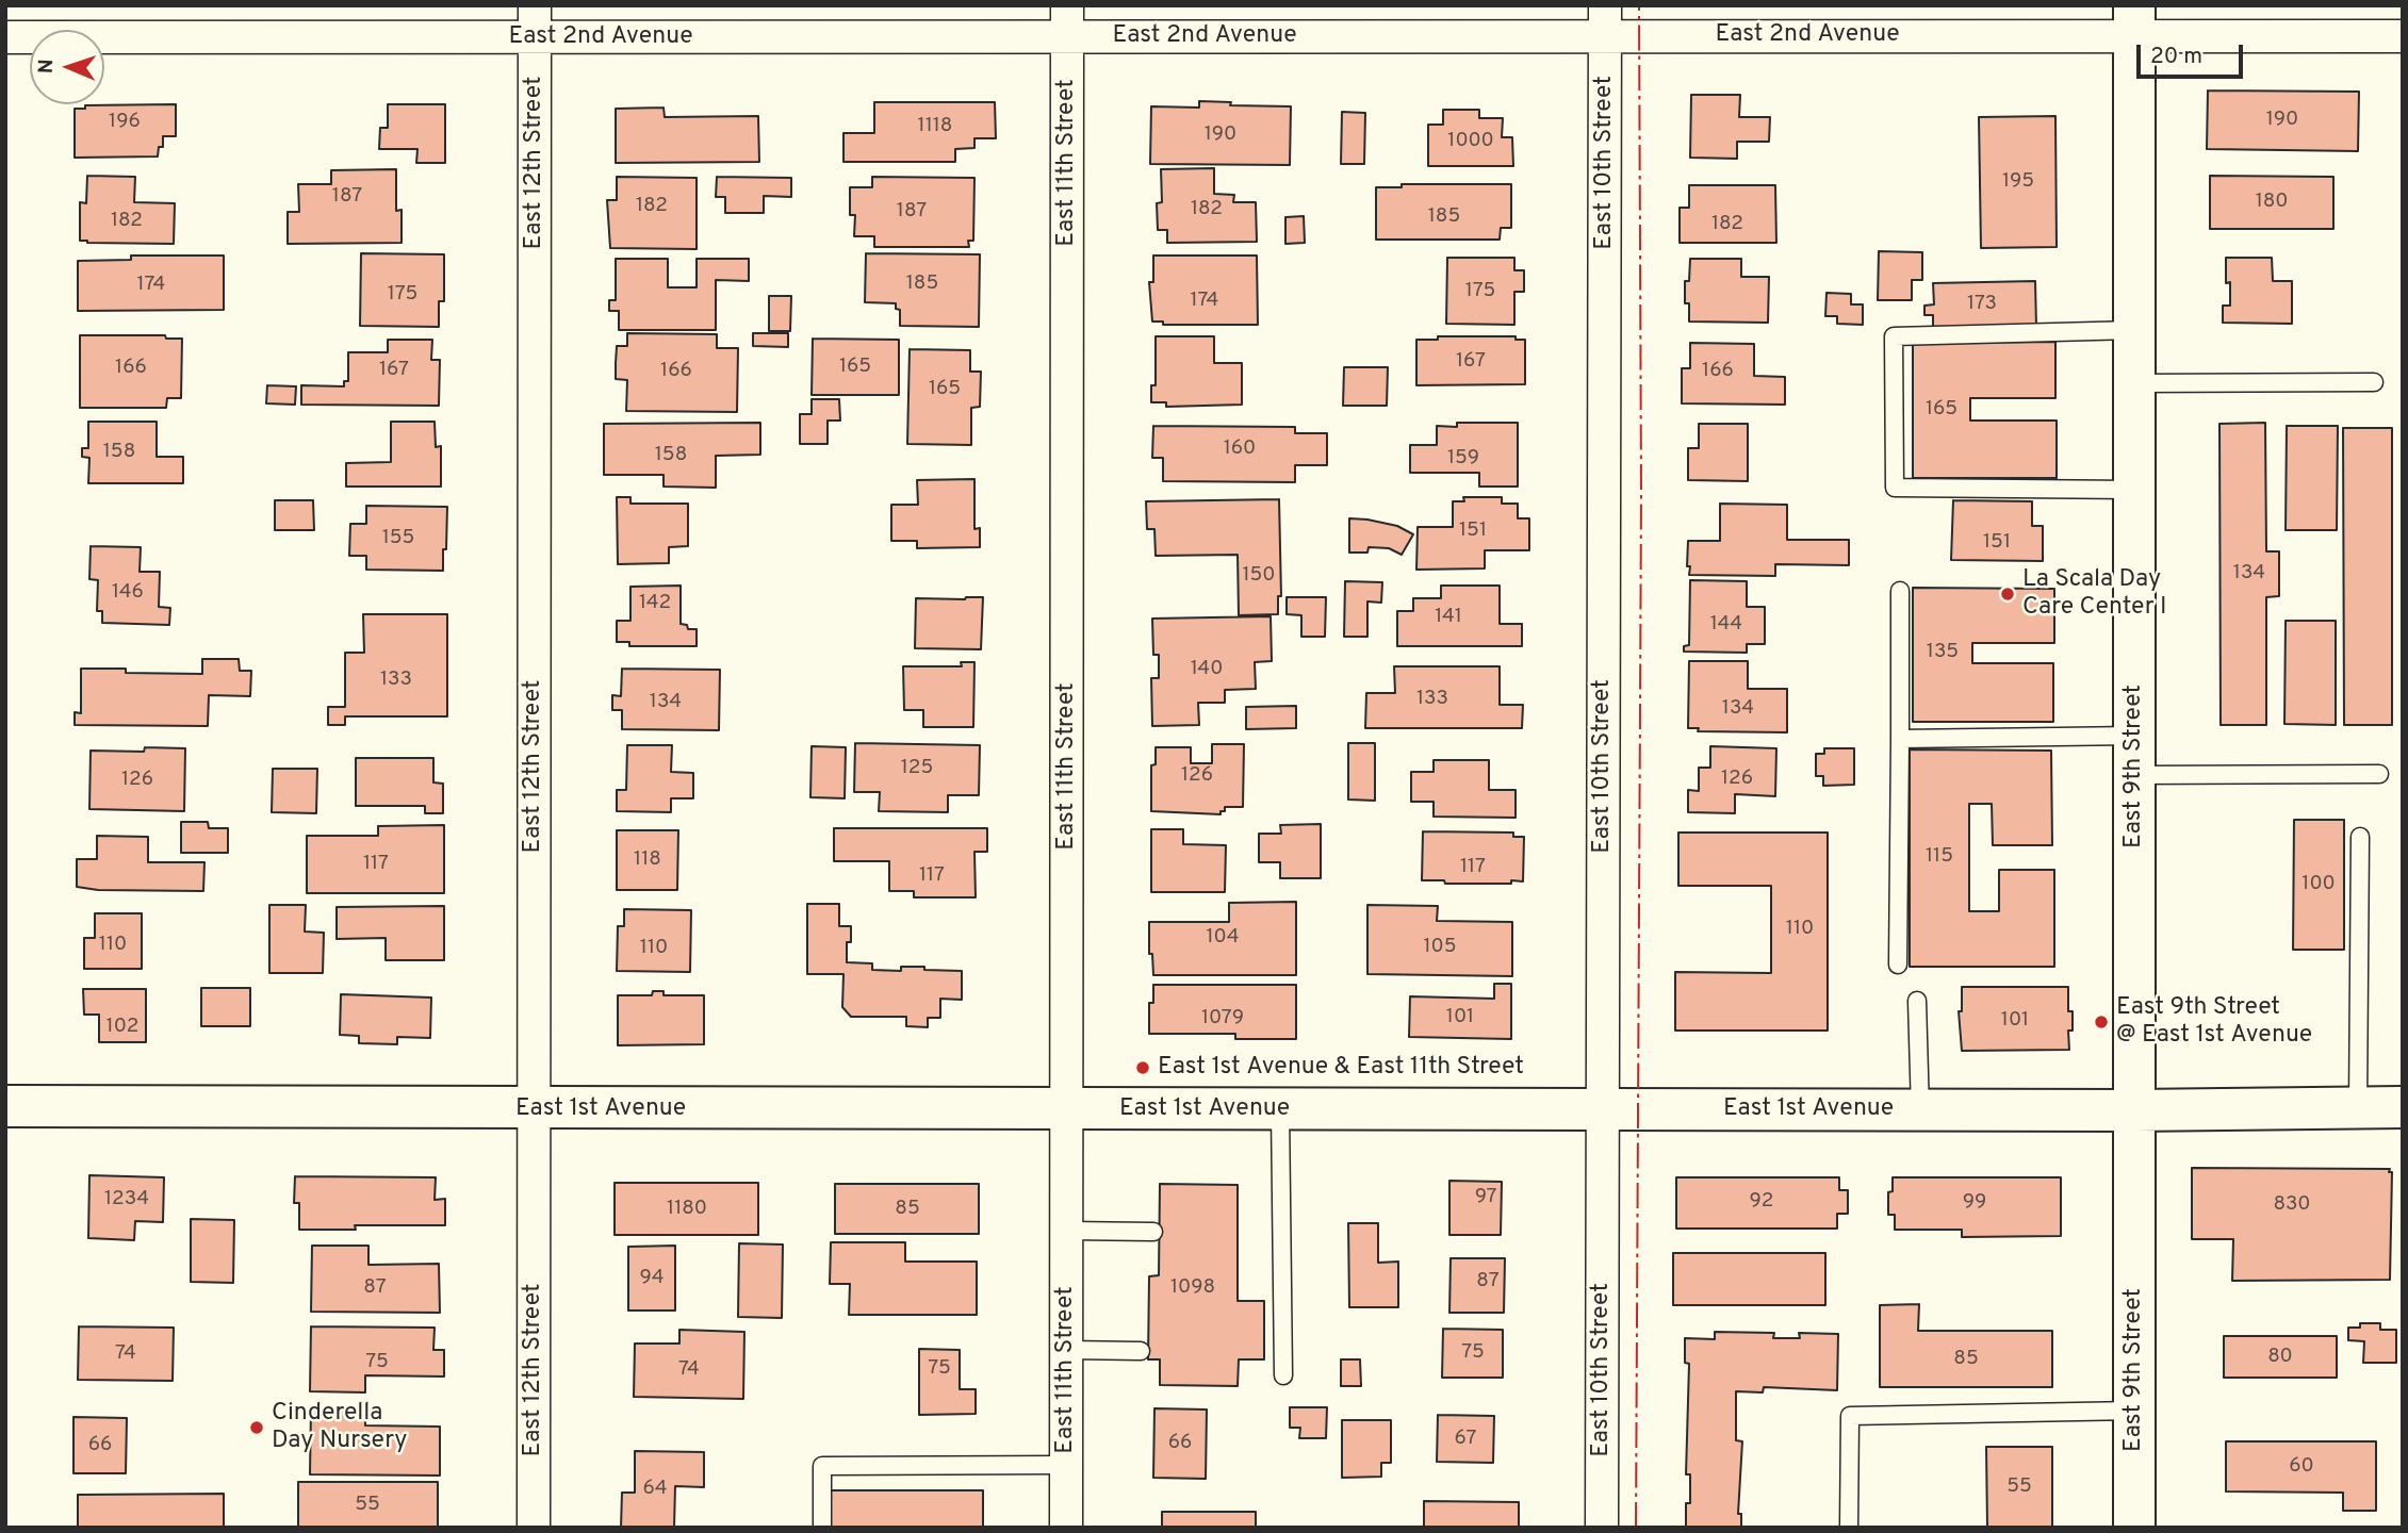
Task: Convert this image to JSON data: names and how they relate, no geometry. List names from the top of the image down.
{
  "streets": {
    "street": [
      "East 2nd Avenue",
      "East 12th Street",
      "East 11th Street",
      "East 10th Street",
      "East 9th Street",
      "East 1st Avenue"
    ]
  },
  "crossings": [
    ["East 2nd Avenue", "East 12th Street"],
    ["East 2nd Avenue", "East 11th Street"],
    ["East 2nd Avenue", "East 10th Street"],
    ["East 2nd Avenue", "East 9th Street"],
    ["East 12th Street", "East 1st Avenue"],
    ["East 11th Street", "East 1st Avenue"],
    ["East 10th Street", "East 1st Avenue"],
    ["East 9th Street", "East 1st Avenue"]
  ],
  "places": [
    "La Scala Day Care Center I",
    "East 9th Street @ East 1st Avenue",
    "East 1st Avenue & East 11th Street",
    "Cinderella Day Nursery"
  ],
  "house_numbers": [
    "190",
    "196",
    "1118",
    "190",
    "1000",
    "195",
    "187",
    "180",
    "182",
    "182",
    "187",
    "185",
    "182",
    "182",
    "185",
    "174",
    "175",
    "175",
    "174",
    "173",
    "167",
    "165",
    "166",
    "167",
    "166",
    "166",
    "165",
    "165",
    "160",
    "158",
    "158",
    "159",
    "151",
    "155",
    "151",
    "134",
    "150",
    "146",
    "142",
    "141",
    "144",
    "135",
    "140",
    "133",
    "133",
    "134",
    "134",
    "125",
    "126",
    "126",
    "126",
    "115",
    "118",
    "117",
    "117",
    "117",
    "100",
    "110",
    "104",
    "110",
    "105",
    "110",
    "101",
    "1079",
    "101",
    "102",
    "97",
    "1234",
    "92",
    "99",
    "830",
    "1180",
    "85",
    "94",
    "87",
    "87",
    "1098",
    "75",
    "74",
    "80",
    "85",
    "75",
    "75",
    "74",
    "67",
    "66",
    "66",
    "60",
    "55",
    "64",
    "55"
  ],
  "scale_bar": "20 m",
  "north": "left"
}
